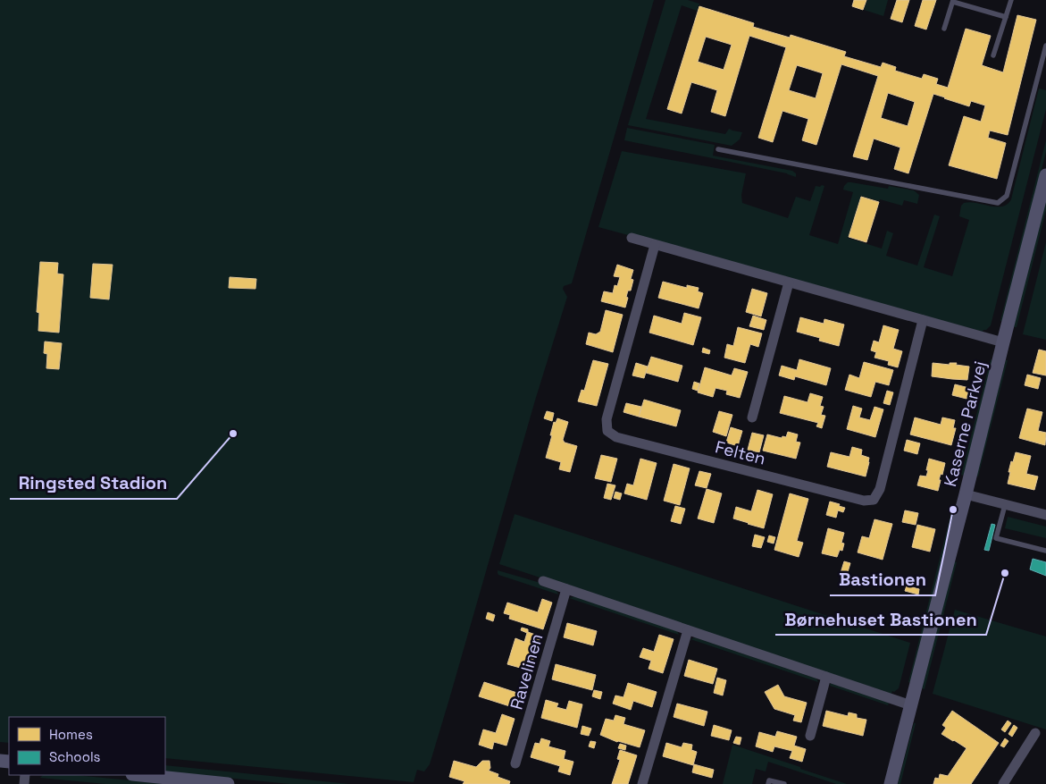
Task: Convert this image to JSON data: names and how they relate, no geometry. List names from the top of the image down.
{
  "streets": {
    "street": ["Kaserne Parkvej", "Felten", "Ravelinen"]
  },
  "places": ["Ringsted Stadion", "Bastionen", "Børnehuset Bastionen"],
  "legend": ["Homes", "Schools"]
}
